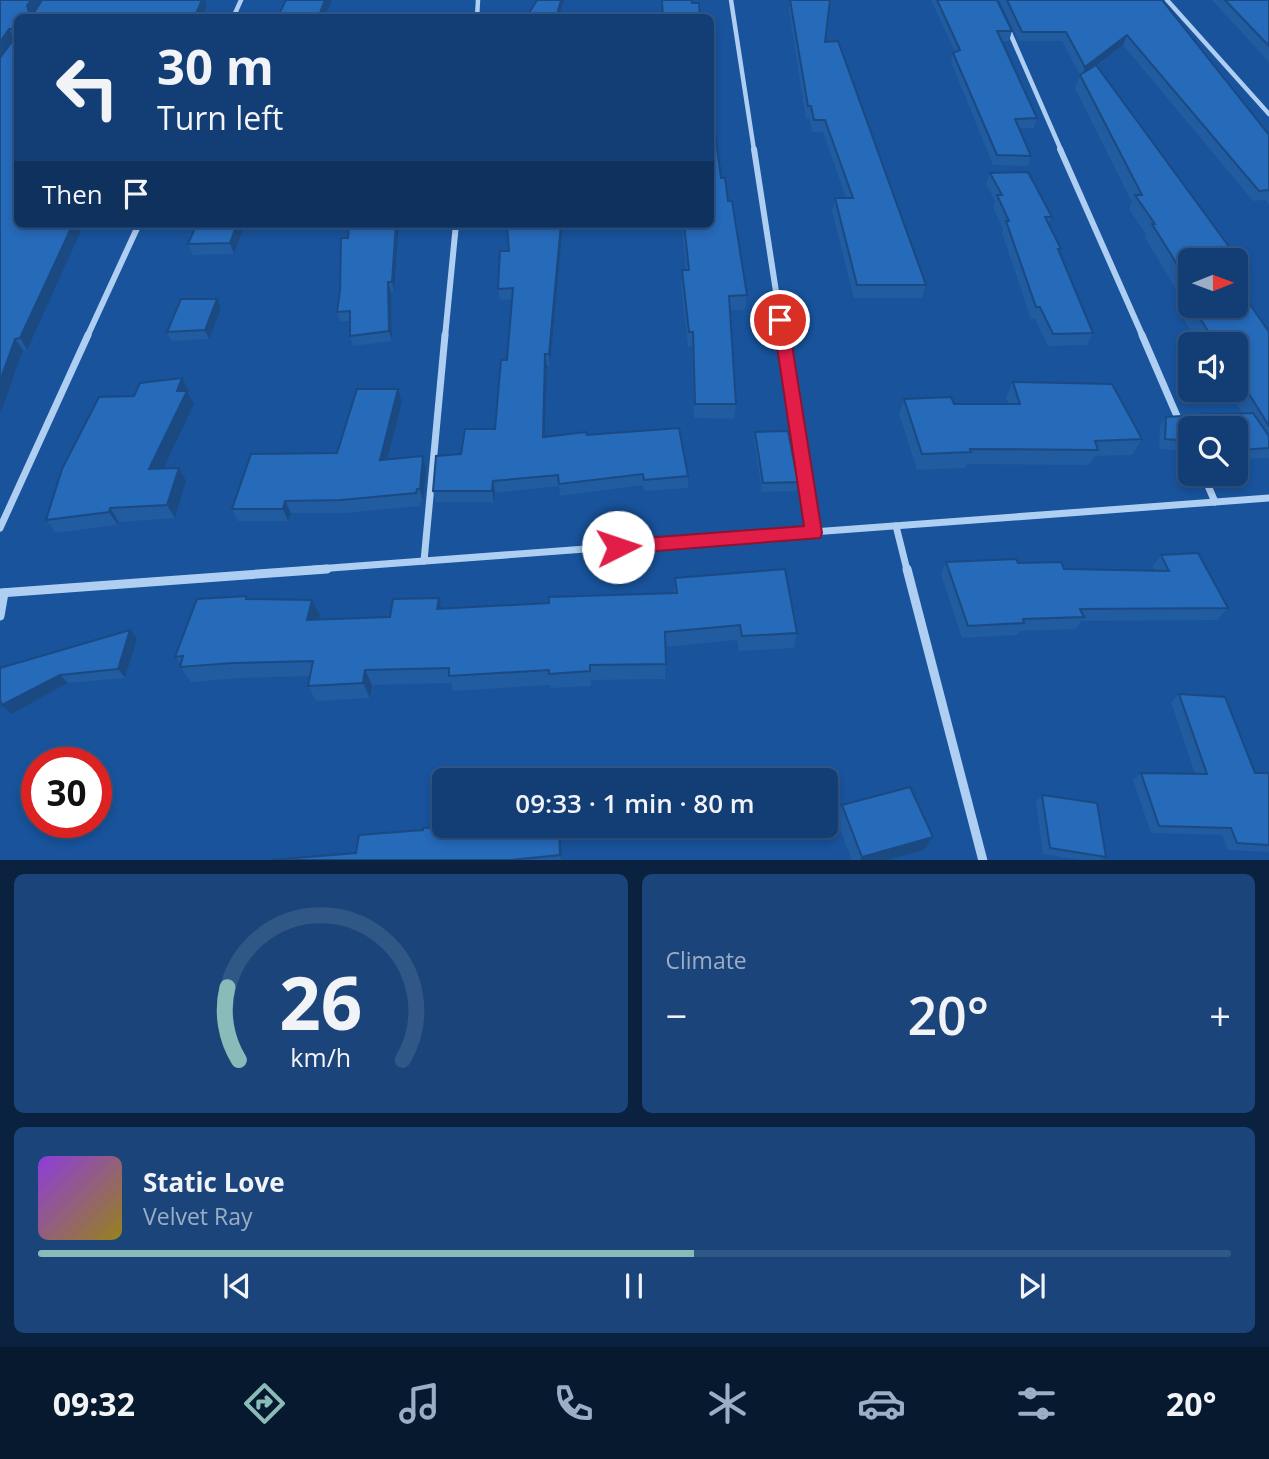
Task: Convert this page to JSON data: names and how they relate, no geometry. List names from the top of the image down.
{
  "north": "right",
  "page": {
    "turn": ["30 m", "Turn left"],
    "then": "Then",
    "limit": "30",
    "trip": "09:33 · 1 min · 80 m",
    "tile": "Climate",
    "heat": ["−", "20°", "+"],
    "song": ["Static Love", "Velvet Ray"],
    "tabs": ["09:32", "20°"],
    "gauge": ["26", "km/h"]
  }
}
